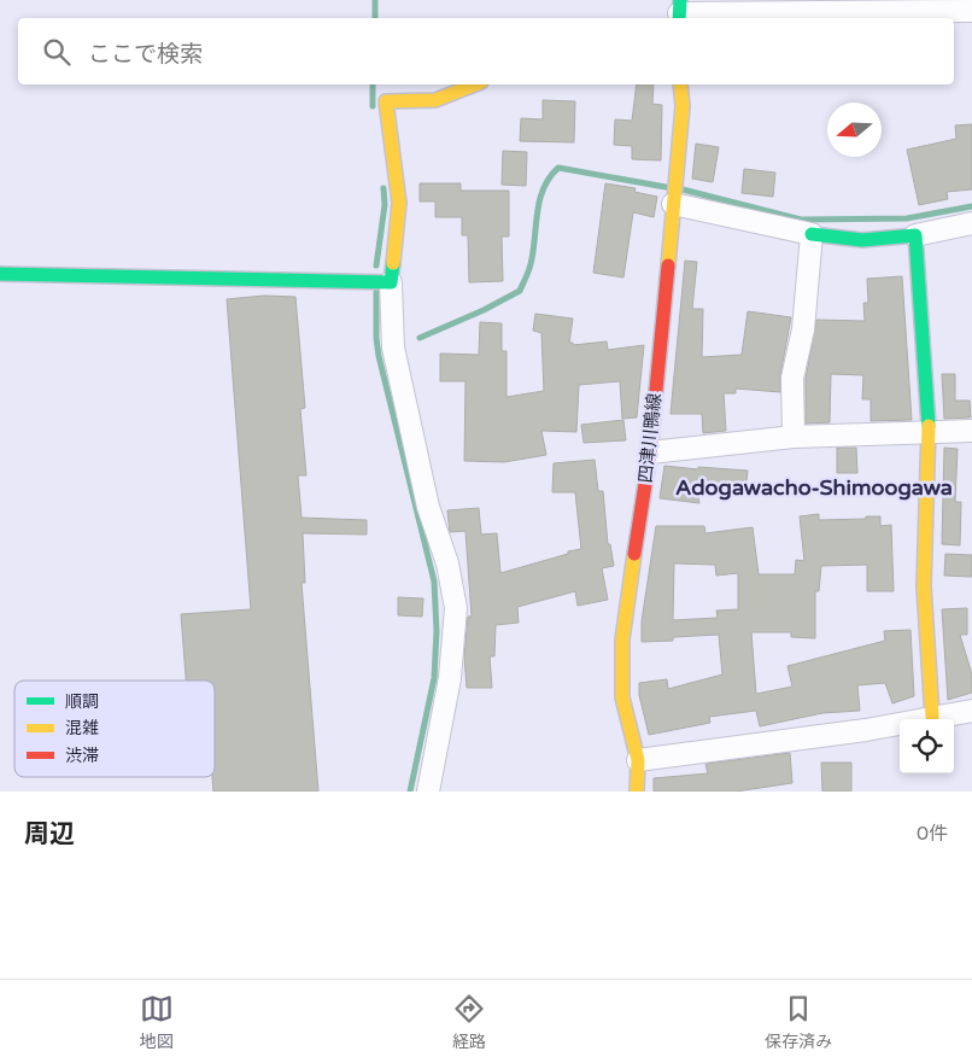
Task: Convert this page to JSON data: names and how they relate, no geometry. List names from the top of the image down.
{
  "streets": {
    "street": ["四津川鴨線"]
  },
  "districts": ["Adogawacho-Shimoogawa"],
  "legend": ["順調", "混雑", "渋滞"],
  "north": "left",
  "page": {
    "search": "ここで検索",
    "heading": ["周辺", "0件"],
    "nav": ["地図", "経路", "保存済み"]
  }
}
